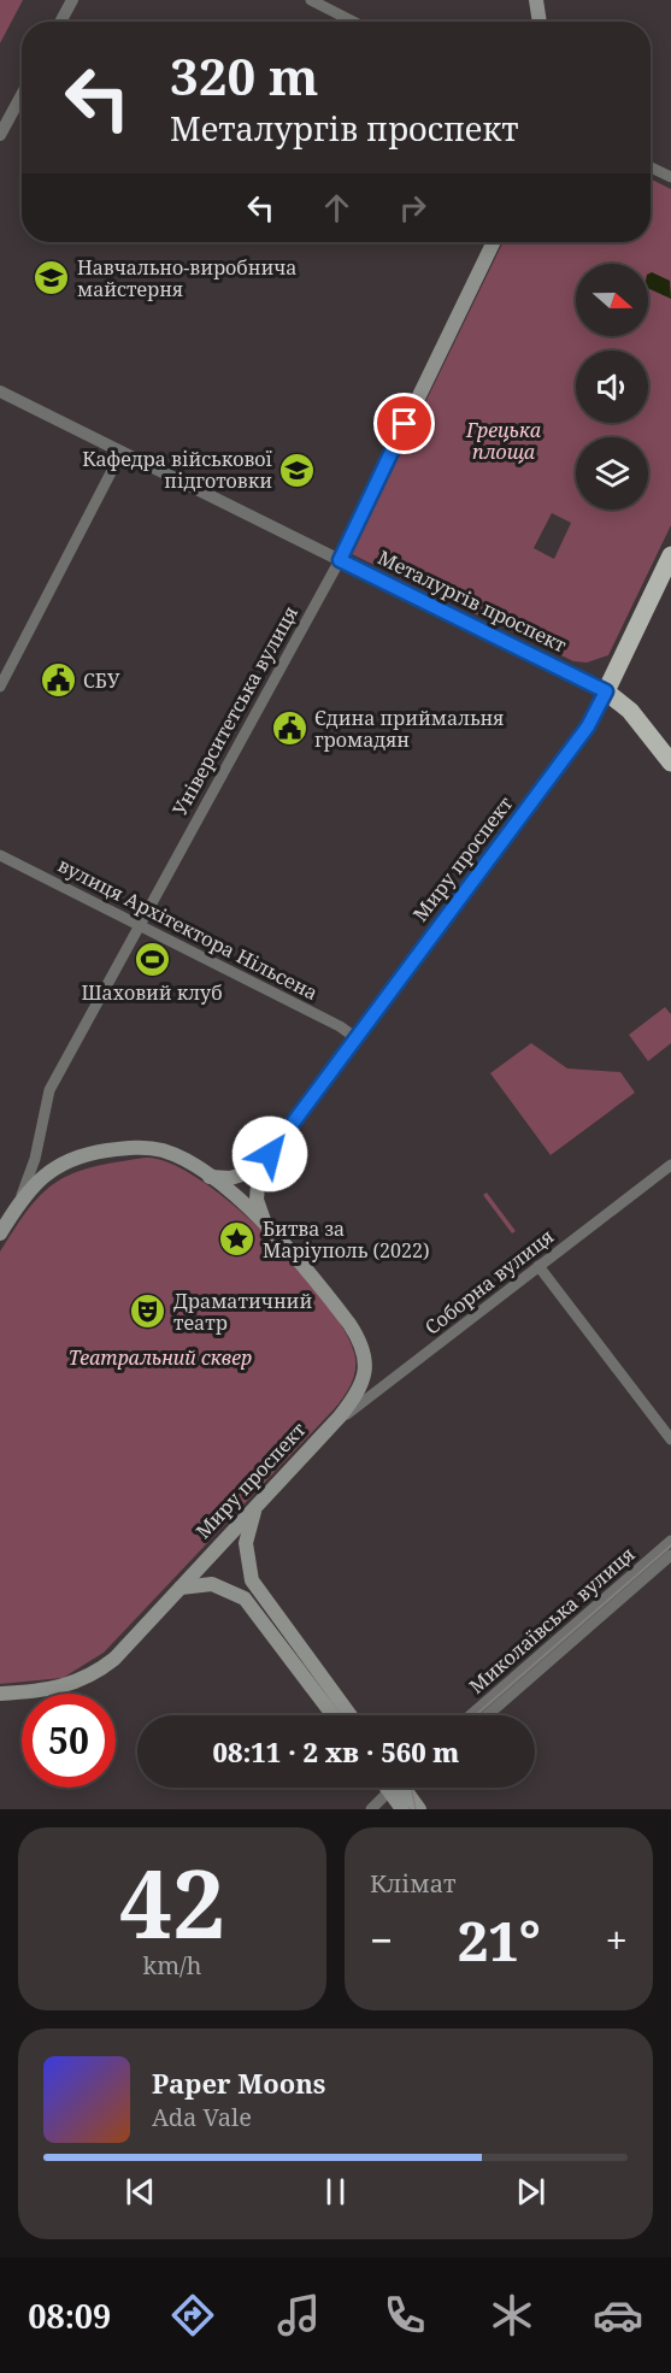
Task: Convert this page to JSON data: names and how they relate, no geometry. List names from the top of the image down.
{
  "streets": {
    "highway": ["Металургів проспект", "Миру проспект"],
    "main road": ["Університетська вулиця"],
    "street": ["вулиця Архітектора Нільсена", "Соборна вулиця", "Миколаївська вулиця"]
  },
  "crossings": [
    ["Металургів проспект", "Університетська вулиця"],
    ["Металургів проспект", "Миру проспект"],
    ["Університетська вулиця", "Миру проспект"],
    ["Університетська вулиця", "вулиця Архітектора Нільсена"],
    ["Миру проспект", "вулиця Архітектора Нільсена"],
    ["Миру проспект", "Соборна вулиця"]
  ],
  "parks": ["Грецька площа", "Театральний сквер"],
  "places": {
    "school or university": ["Навчально-виробнича майстерня", "Кафедра військової підготовки"],
    "public building": ["СБУ", "Єдина приймальня громадян"],
    "sports": ["Шаховий клуб"],
    "place": ["Битва за Маріуполь (2022)"],
    "theatre": ["Драматичний театр"]
  },
  "north": "right",
  "page": {
    "turn": ["320 m", "Металургів проспект"],
    "limit": "50",
    "trip": "08:11 · 2 хв · 560 m",
    "tile": [
      ["42", "km/h"],
      "Клімат"
    ],
    "heat": ["−", "21°", "+"],
    "song": ["Paper Moons", "Ada Vale"],
    "tabs": "08:09"
  }
}
